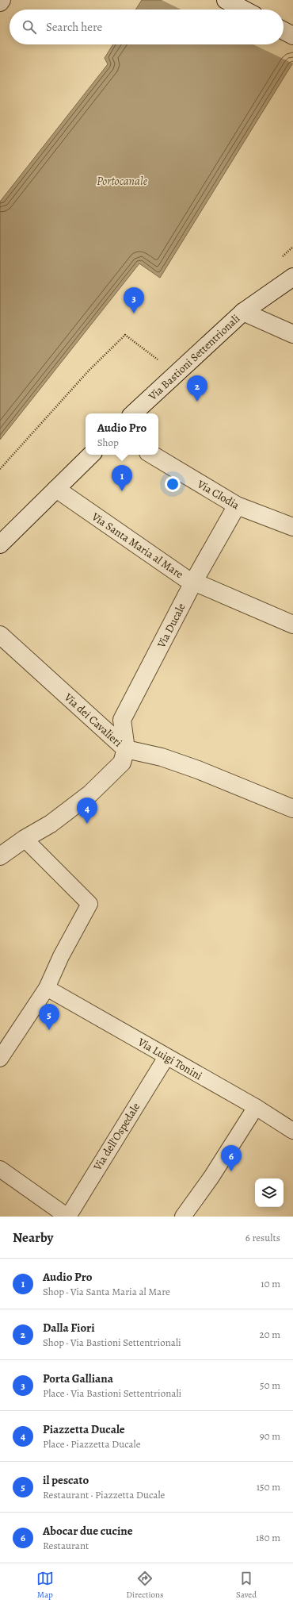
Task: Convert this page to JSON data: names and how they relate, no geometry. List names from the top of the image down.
{
  "streets": {
    "street": [
      "Via Bastioni Settentrionali",
      "Via Clodia",
      "Via Santa Maria al Mare",
      "Via Ducale",
      "Via dei Cavalieri"
    ],
    "lane": ["Via Luigi Tonini", "Via dell'Ospedale"]
  },
  "crossings": [
    ["Via Clodia", "Via Ducale"],
    ["Via Santa Maria al Mare", "Via Ducale"],
    ["Via Ducale", "Via dei Cavalieri"],
    ["Via Luigi Tonini", "Via dell'Ospedale"]
  ],
  "water": ["Portocanale"],
  "page": {
    "search": "Search here",
    "pins": [
      "3",
      "2",
      "1",
      "4",
      "5",
      "6"
    ],
    "popup": ["Audio Pro", "Shop"],
    "heading": ["Nearby", "6 results"],
    "list": [
      {
        "mark": "1",
        "name": "Audio Pro",
        "note": "Shop · Via Santa Maria al Mare",
        "value": "10 m"
      },
      {
        "mark": "2",
        "name": "Dalla Fiori",
        "note": "Shop · Via Bastioni Settentrionali",
        "value": "20 m"
      },
      {
        "mark": "3",
        "name": "Porta Galliana",
        "note": "Place · Via Bastioni Settentrionali",
        "value": "50 m"
      },
      {
        "mark": "4",
        "name": "Piazzetta Ducale",
        "note": "Place · Piazzetta Ducale",
        "value": "90 m"
      },
      {
        "mark": "5",
        "name": "il pescato",
        "note": "Restaurant · Piazzetta Ducale",
        "value": "150 m"
      },
      {
        "mark": "6",
        "name": "Abocar due cucine",
        "note": "Restaurant",
        "value": "180 m"
      }
    ],
    "nav": ["Map", "Directions", "Saved"]
  }
}
